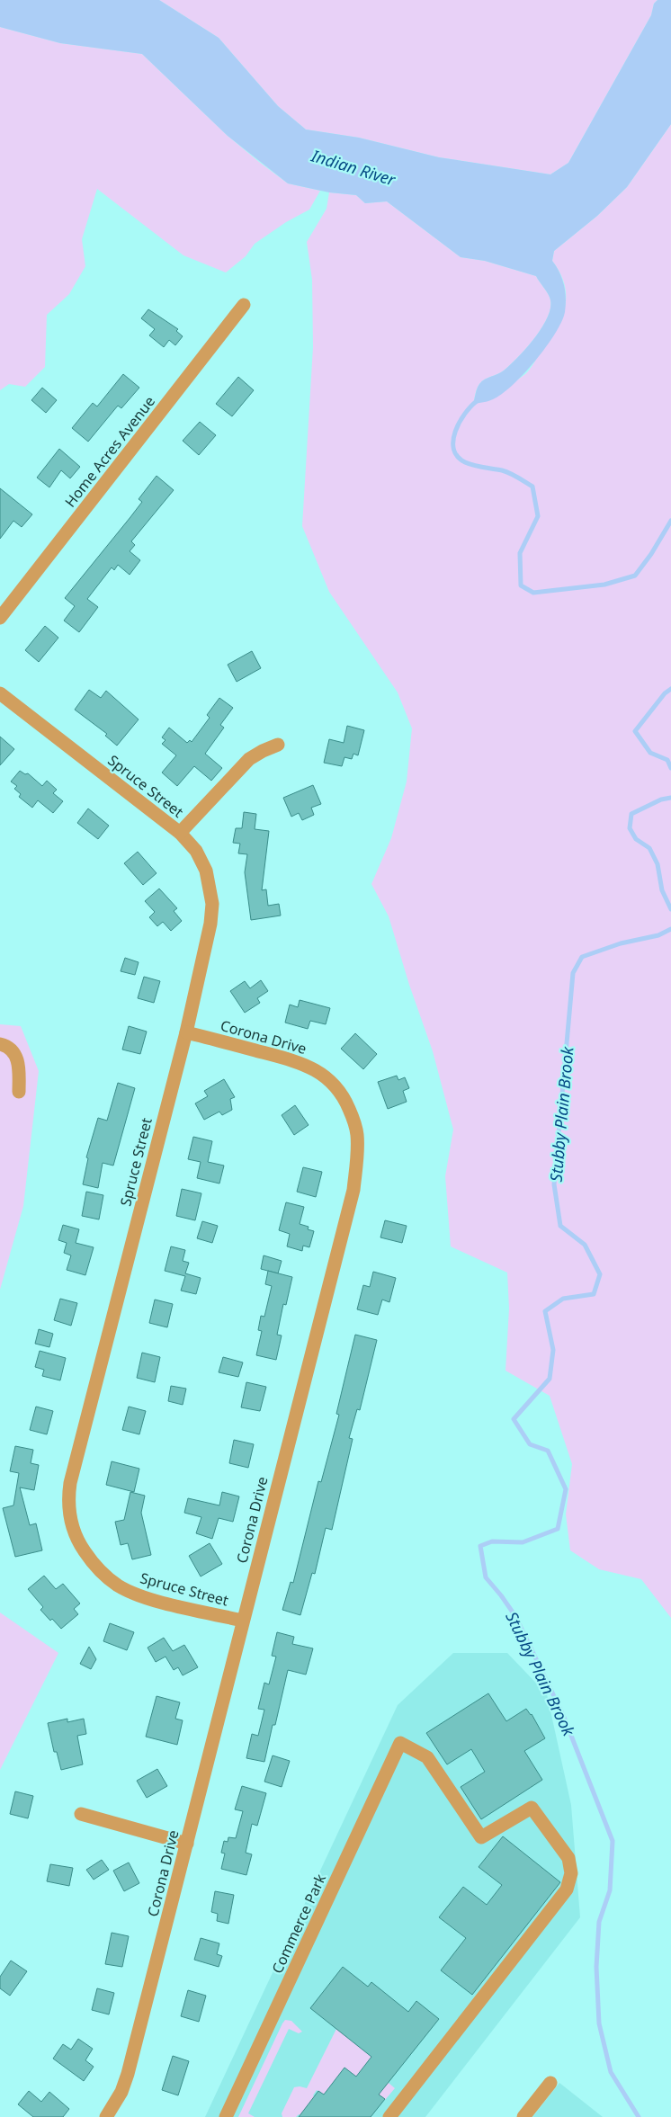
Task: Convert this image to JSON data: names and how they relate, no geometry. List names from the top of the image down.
{
  "streets": {
    "street": [
      "Home Acres Avenue",
      "Spruce Street",
      "Corona Drive",
      "Commerce Park"
    ]
  },
  "crossings": [
    ["Spruce Street", "Corona Drive"]
  ],
  "water": ["Indian River", "Stubby Plain Brook"]
}
